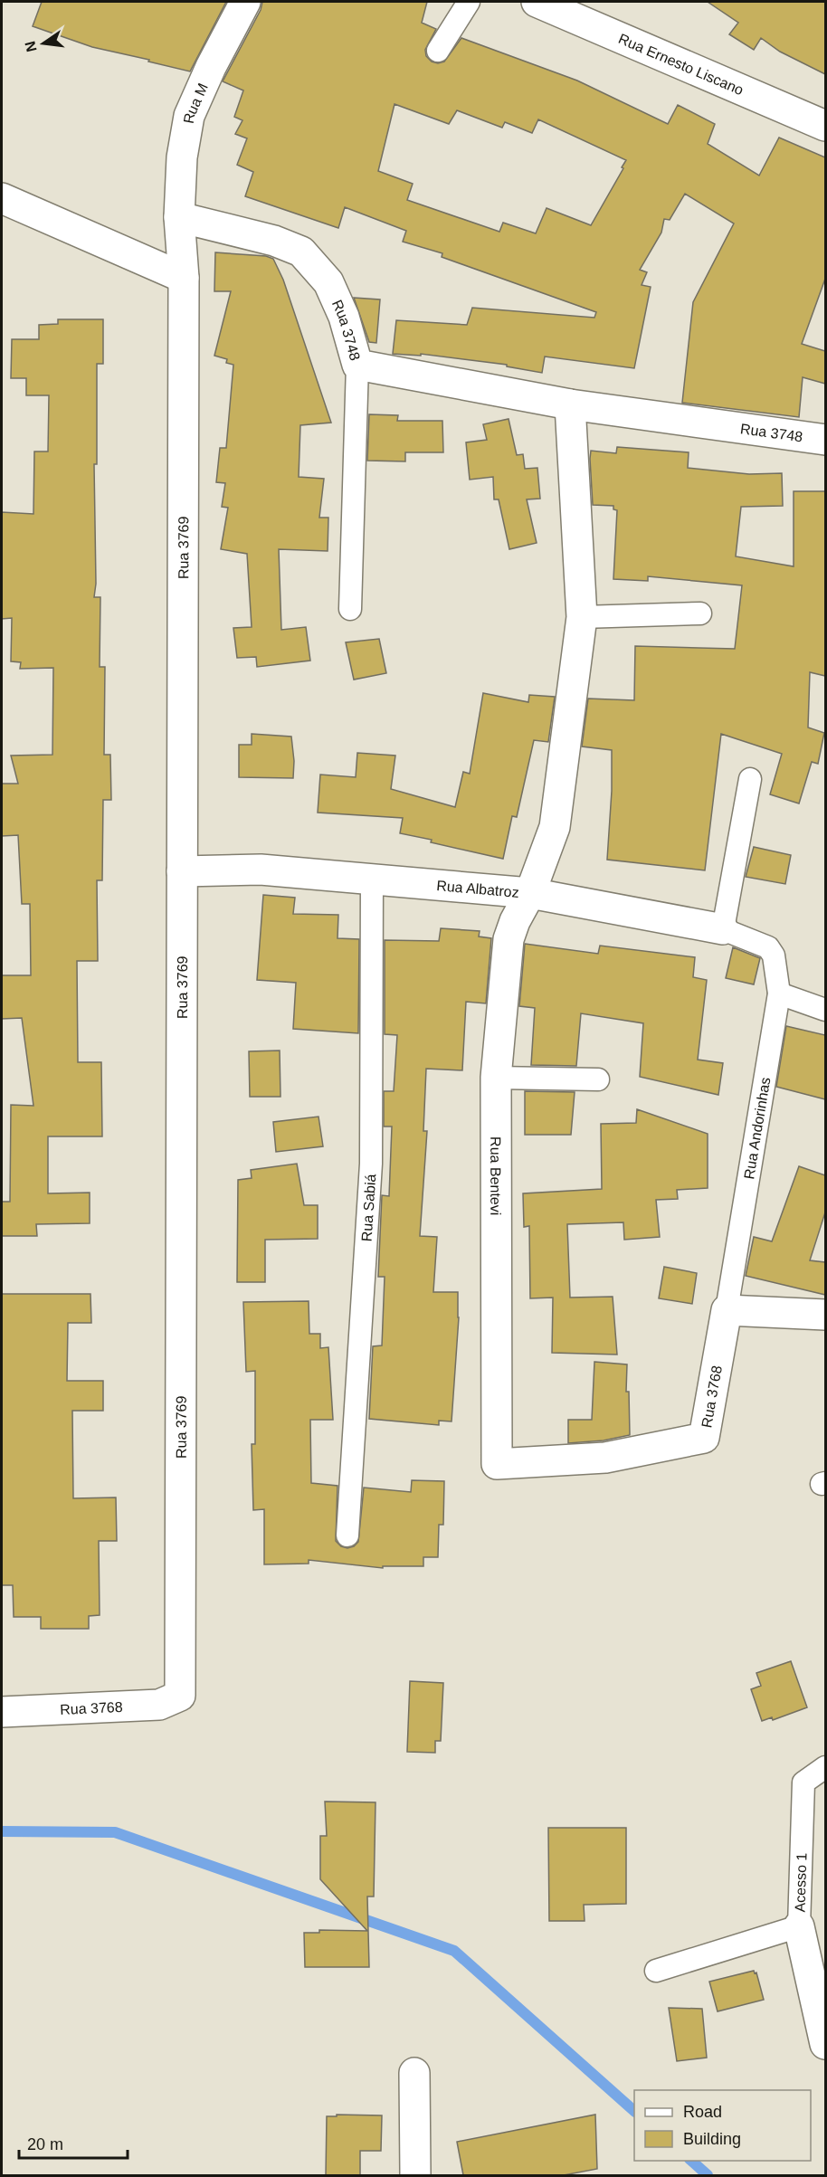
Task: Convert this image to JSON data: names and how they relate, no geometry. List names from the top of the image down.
{
  "streets": {
    "street": [
      "Rua Ernesto Liscano",
      "Rua M",
      "Rua 3748",
      "Rua 3769",
      "Rua Albatroz",
      "Rua Bentevi",
      "Rua 3768"
    ],
    "lane": ["Rua Andorinhas", "Rua Sabiá", "Acesso 1"]
  },
  "crossings": [
    ["Rua M", "Rua 3748"],
    ["Rua 3748", "Rua Bentevi"],
    ["Rua 3769", "Rua Albatroz"],
    ["Rua 3769", "Rua 3768"],
    ["Rua Albatroz", "Rua Andorinhas"],
    ["Rua Albatroz", "Rua Bentevi"],
    ["Rua Albatroz", "Rua Sabiá"],
    ["Rua Andorinhas", "Rua 3768"],
    ["Rua Bentevi", "Rua 3768"]
  ],
  "legend": ["Road", "Building"],
  "scale_bar": "20 m",
  "north": "left"
}
